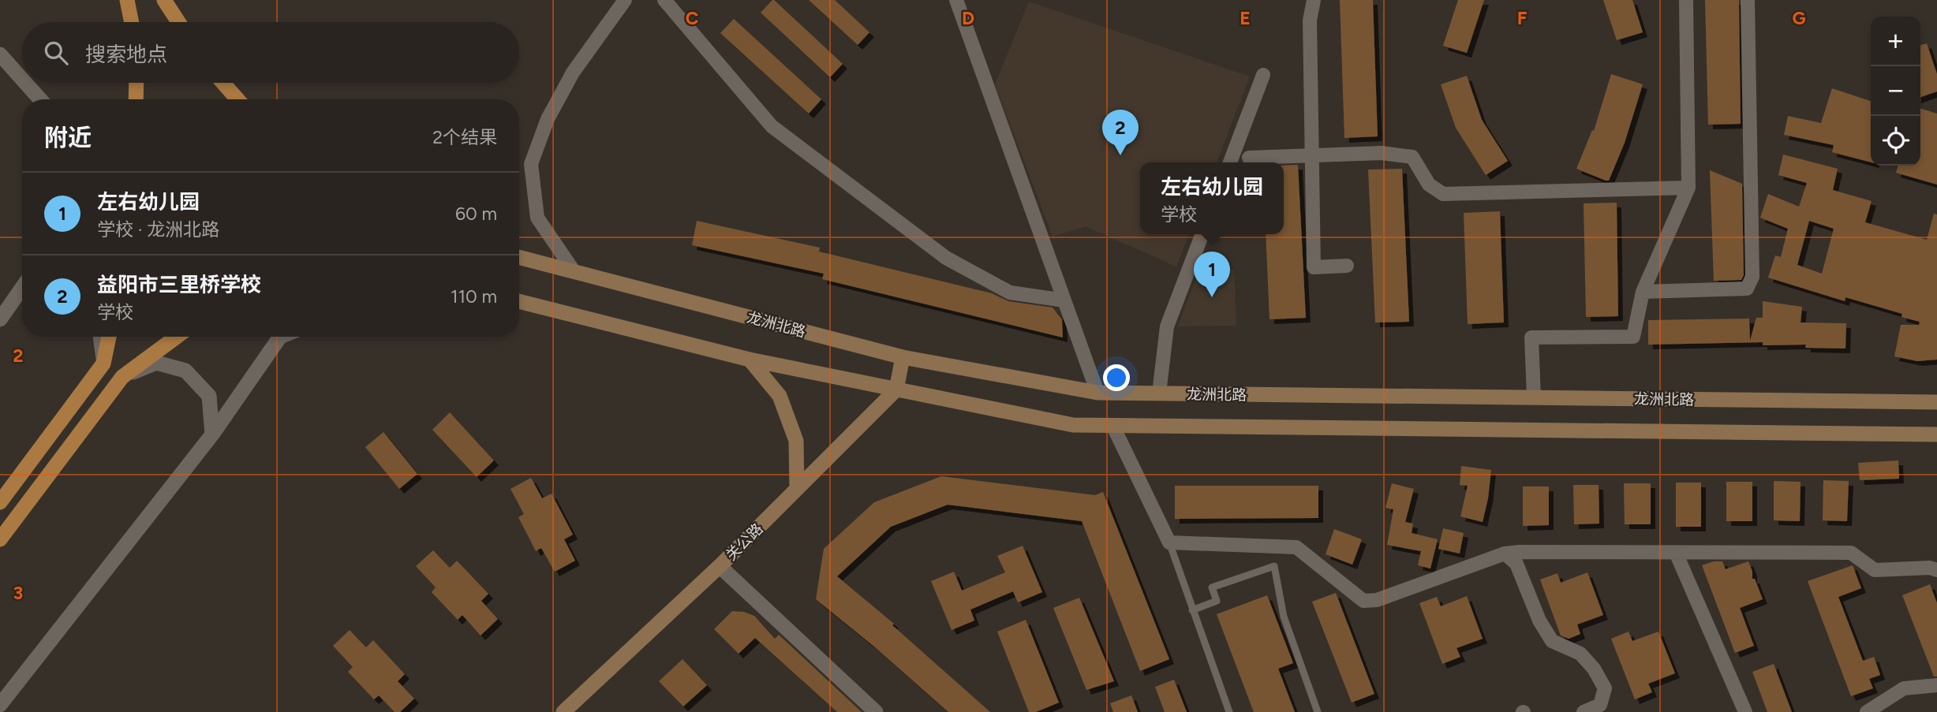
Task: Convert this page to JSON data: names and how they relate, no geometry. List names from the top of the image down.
{
  "streets": {
    "main road": ["龙洲北路", "关公路"]
  },
  "page": {
    "map_buttons": ["+", "−"],
    "search": "搜索地点",
    "heading": ["附近", "2个结果"],
    "pins": ["2", "1"],
    "popup": ["左右幼儿园", "学校"],
    "list": [
      {
        "mark": "1",
        "name": "左右幼儿园",
        "note": "学校 · 龙洲北路",
        "value": "60 m"
      },
      {
        "mark": "2",
        "name": "益阳市三里桥学校",
        "note": "学校",
        "value": "110 m"
      }
    ]
  },
  "grid": {
    "columns": [
      "C",
      "D",
      "E",
      "F",
      "G"
    ],
    "rows": ["2", "3"]
  }
}
